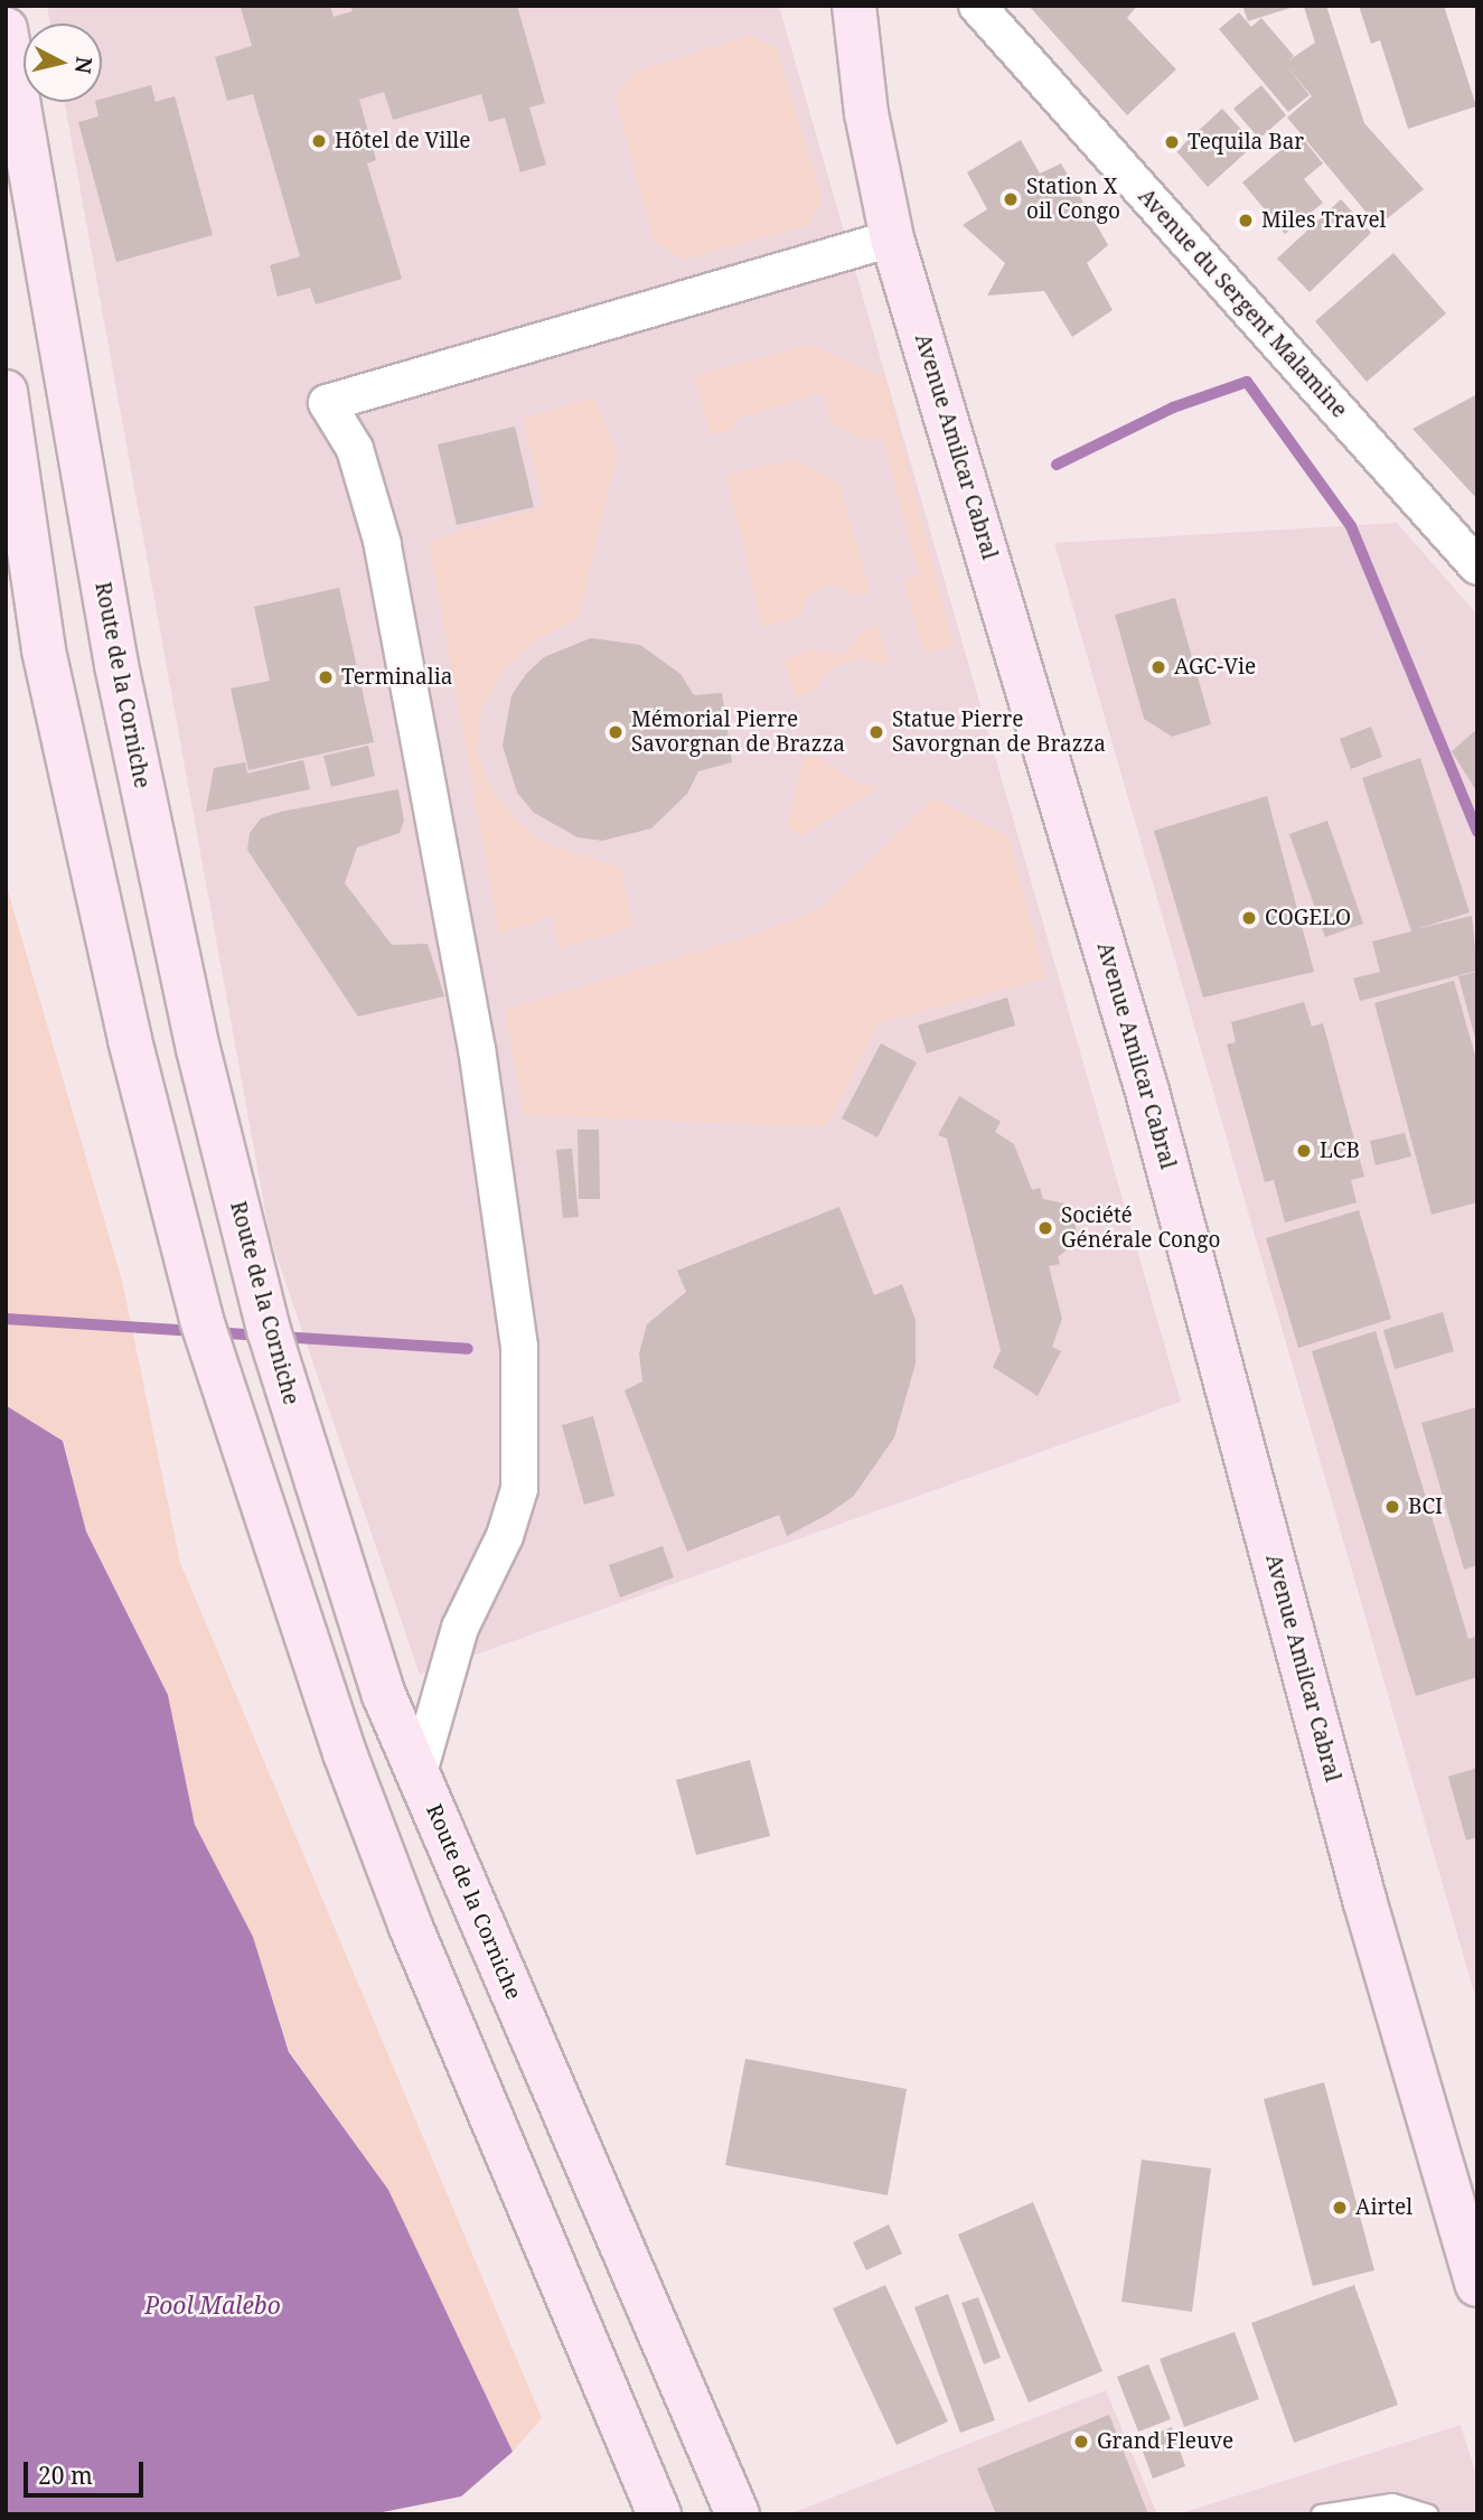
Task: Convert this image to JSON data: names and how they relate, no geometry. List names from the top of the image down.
{
  "streets": {
    "main road": ["Avenue Amilcar Cabral", "Route de la Corniche"],
    "street": ["Avenue du Sergent Malamine"]
  },
  "water": ["Pool Malebo"],
  "places": [
    "Hôtel de Ville",
    "Tequila Bar",
    "Station X oil Congo",
    "Miles Travel",
    "AGC-Vie",
    "Terminalia",
    "Mémorial Pierre Savorgnan de Brazza",
    "Statue Pierre Savorgnan de Brazza",
    "COGELO",
    "LCB",
    "Société Générale Congo",
    "BCI",
    "Airtel",
    "Grand Fleuve"
  ],
  "scale_bar": "20 m",
  "north": "right"
}
